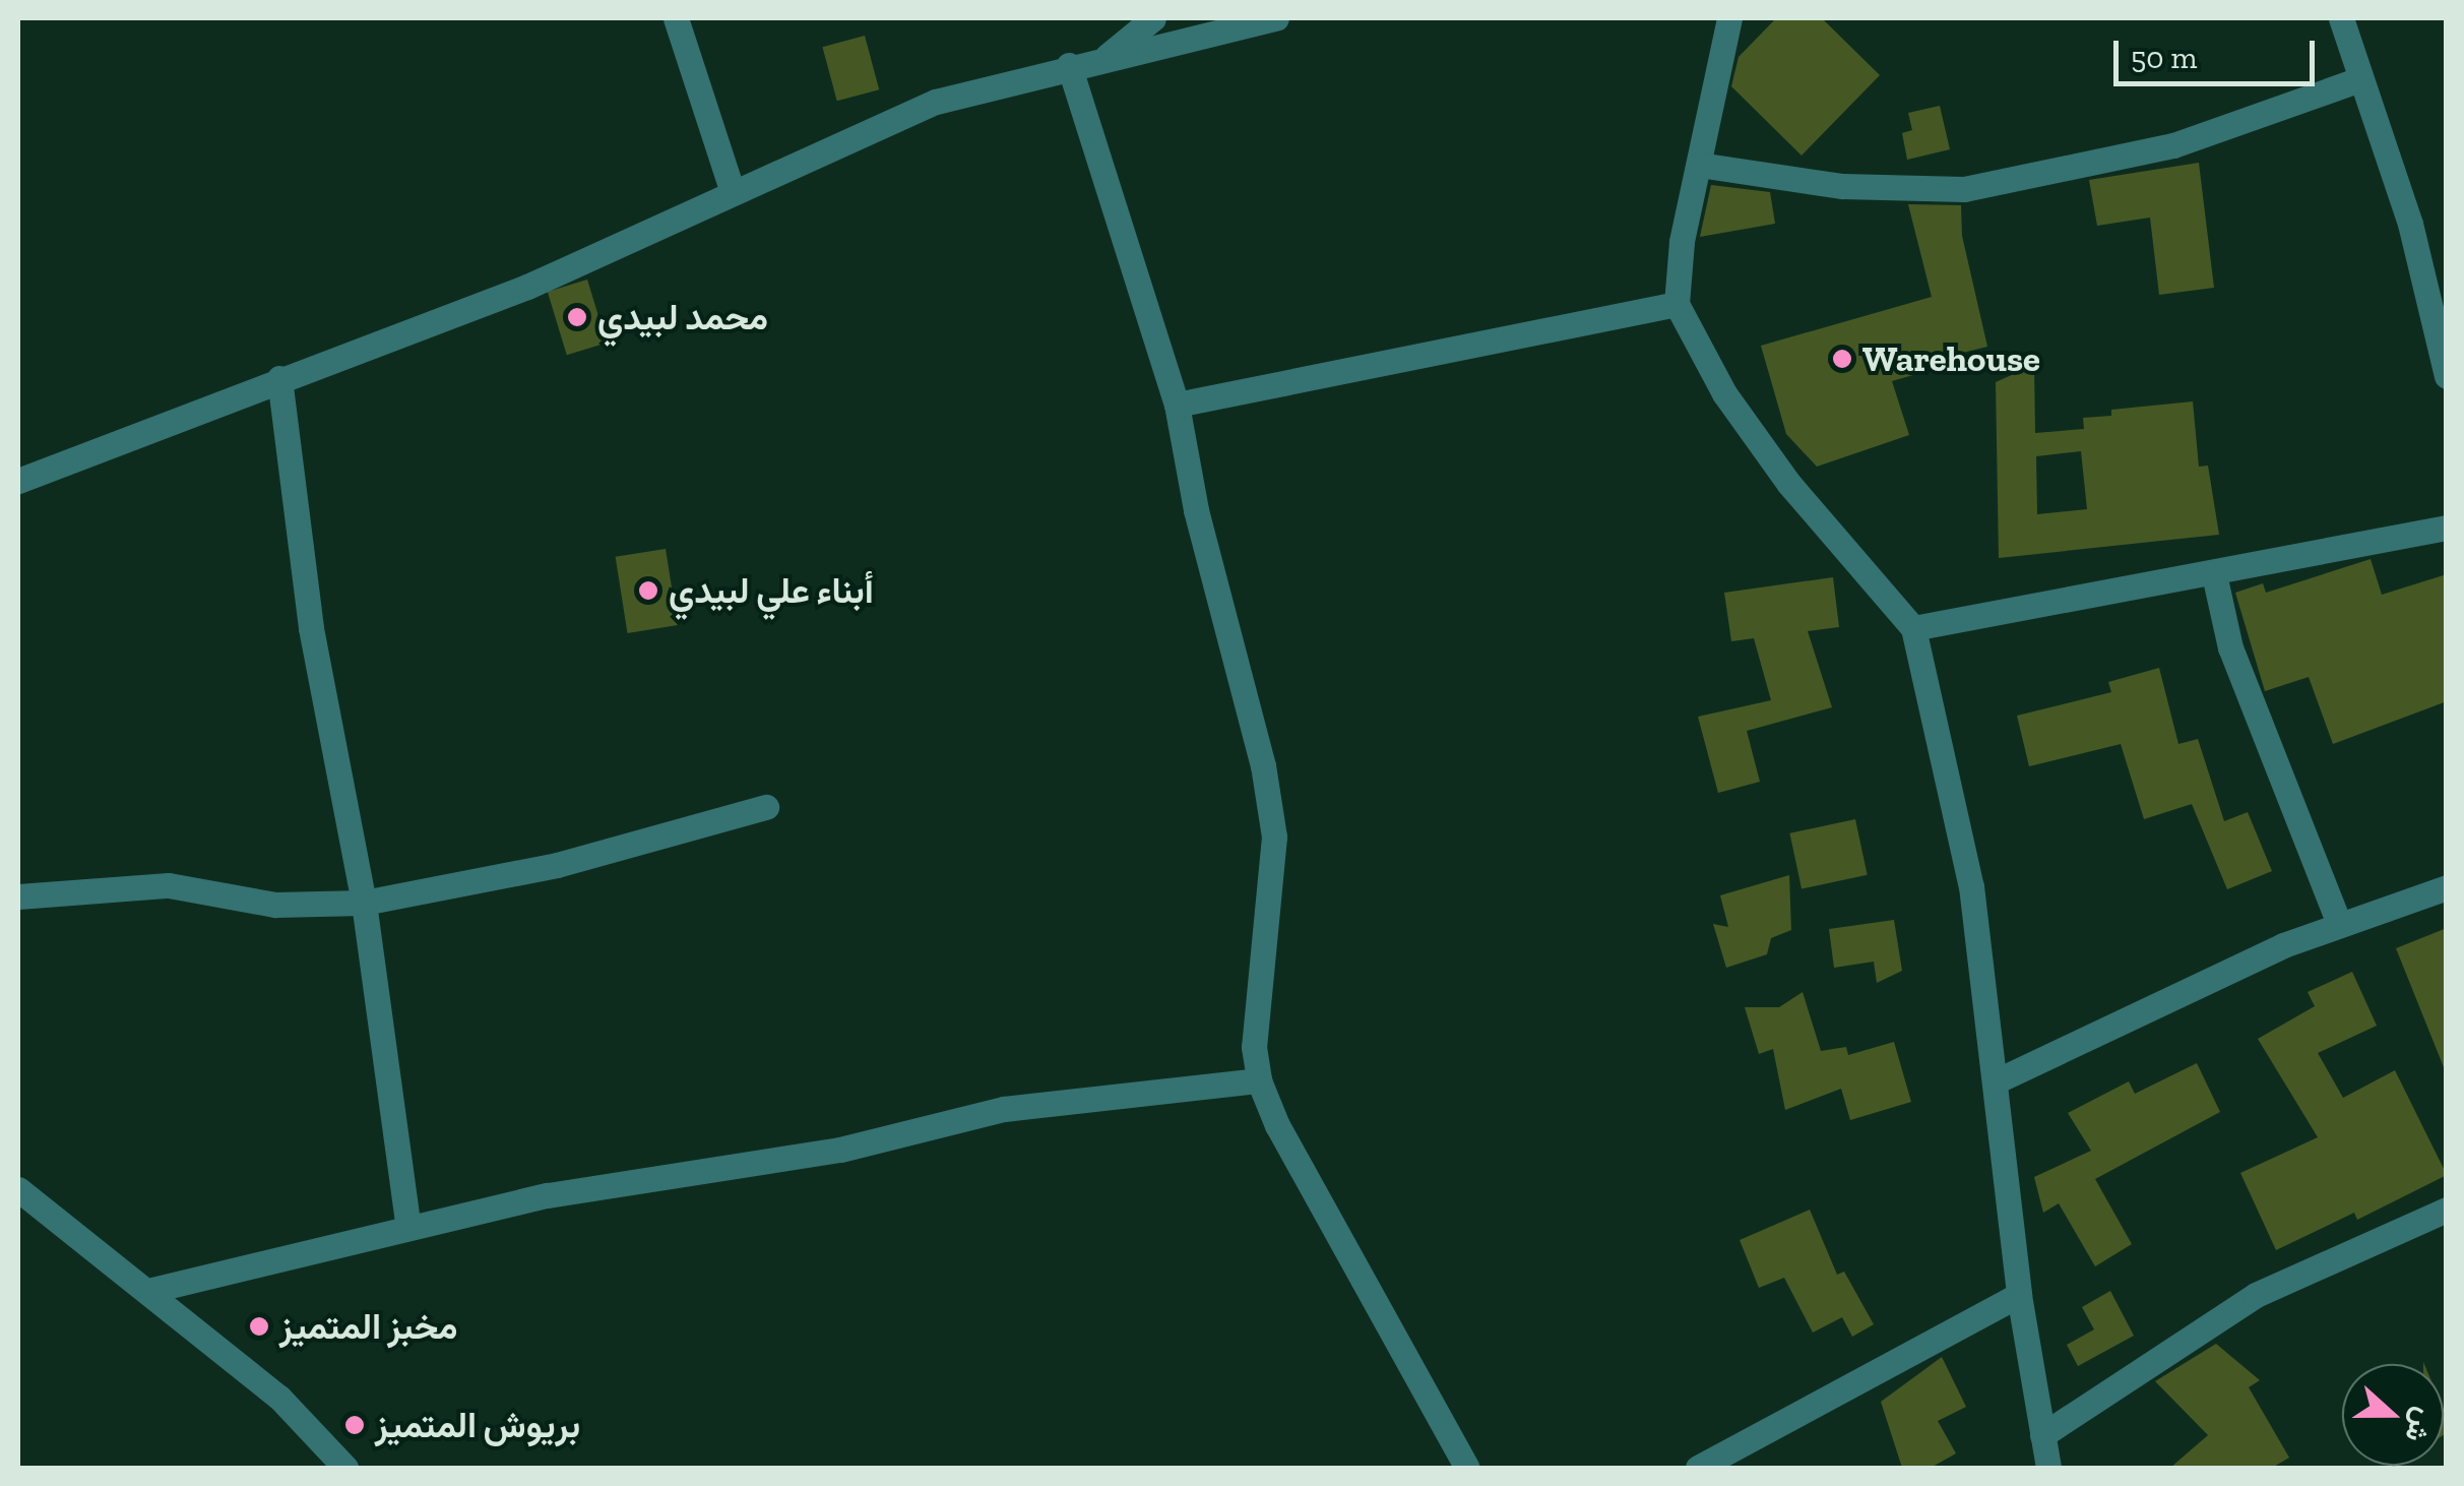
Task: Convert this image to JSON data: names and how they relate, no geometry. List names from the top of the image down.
{
  "places": [
    "محمد لبيدي",
    "Warehouse",
    "أبناء علي لبيدي",
    "مخبز المتميز",
    "بريوش المتميز"
  ],
  "scale_bar": "50 m",
  "north": "right"
}
